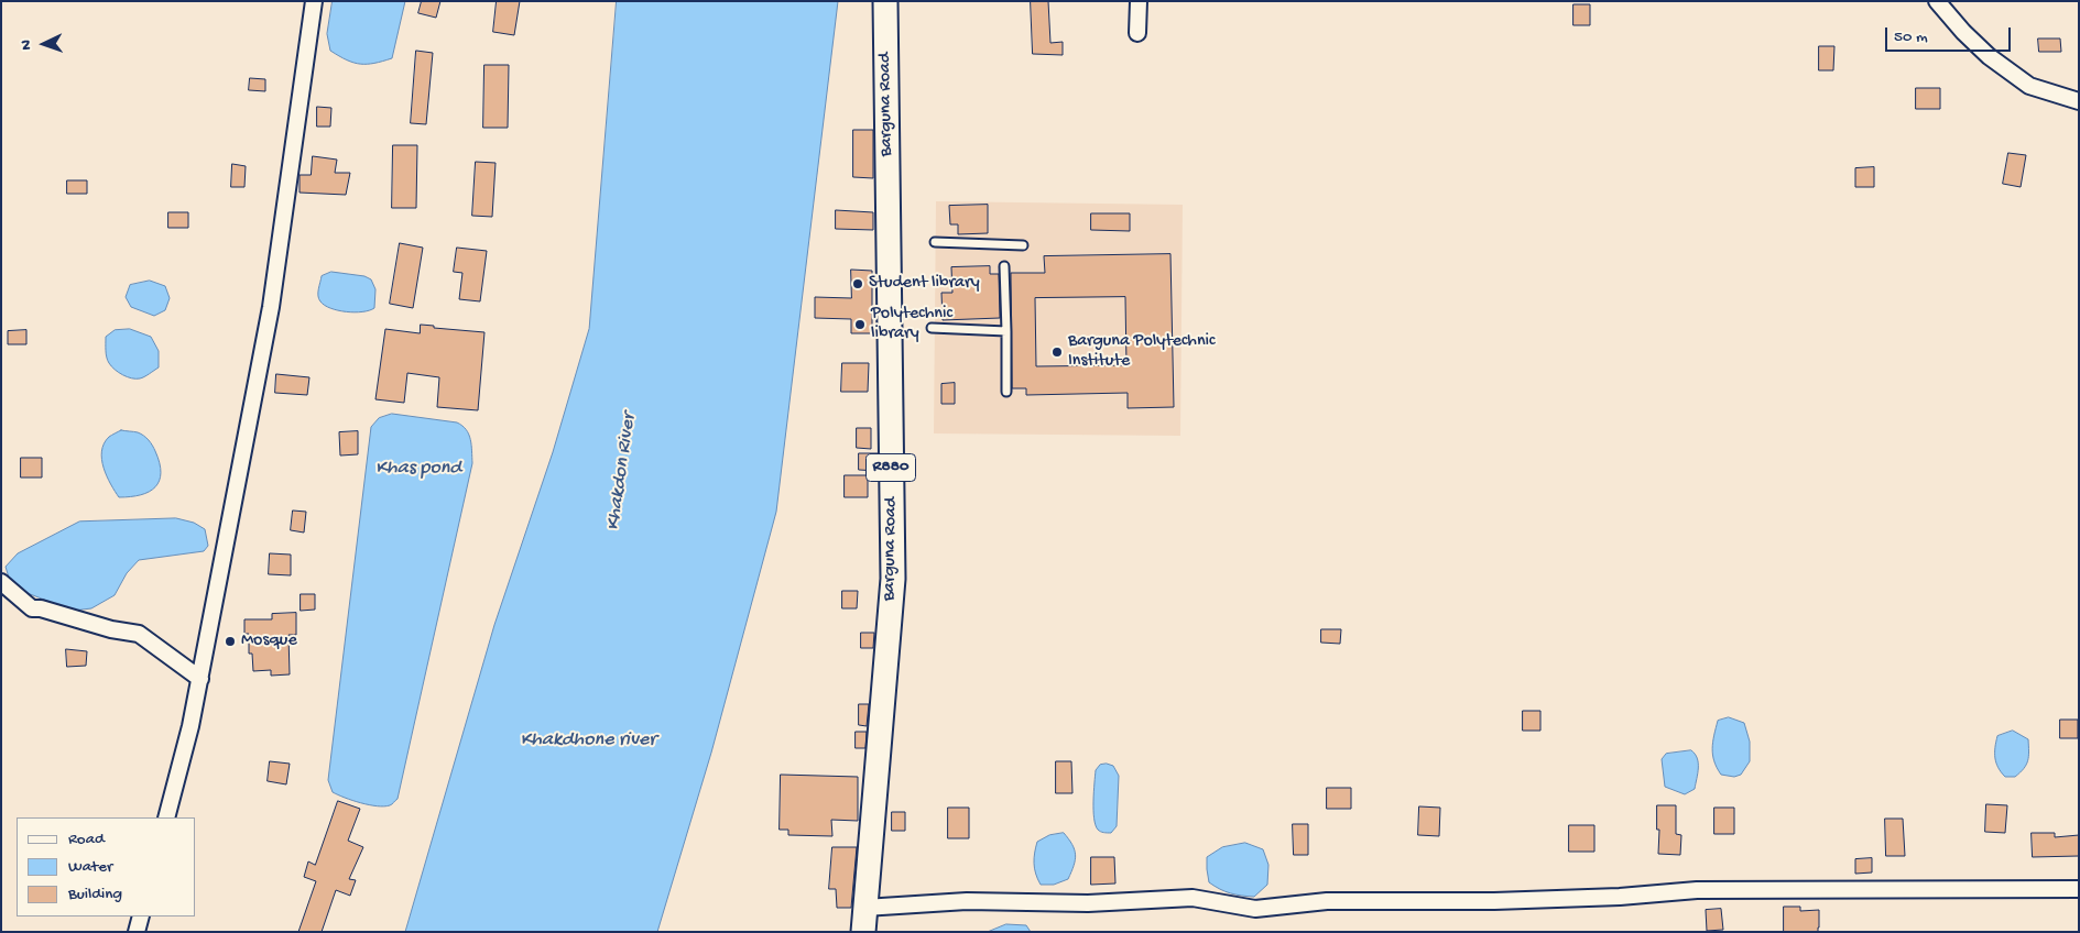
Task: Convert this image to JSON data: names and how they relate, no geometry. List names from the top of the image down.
{
  "streets": {
    "main road": ["Barguna Road", "R880"]
  },
  "water": ["Khas pond", "Khakdon River", "Khakdhone river"],
  "places": [
    "Student library",
    "Polytechnic library",
    "Barguna Polytechnic Institute",
    "Mosque"
  ],
  "legend": ["Road", "Water", "Building"],
  "scale_bar": "50 m",
  "north": "left"
}
